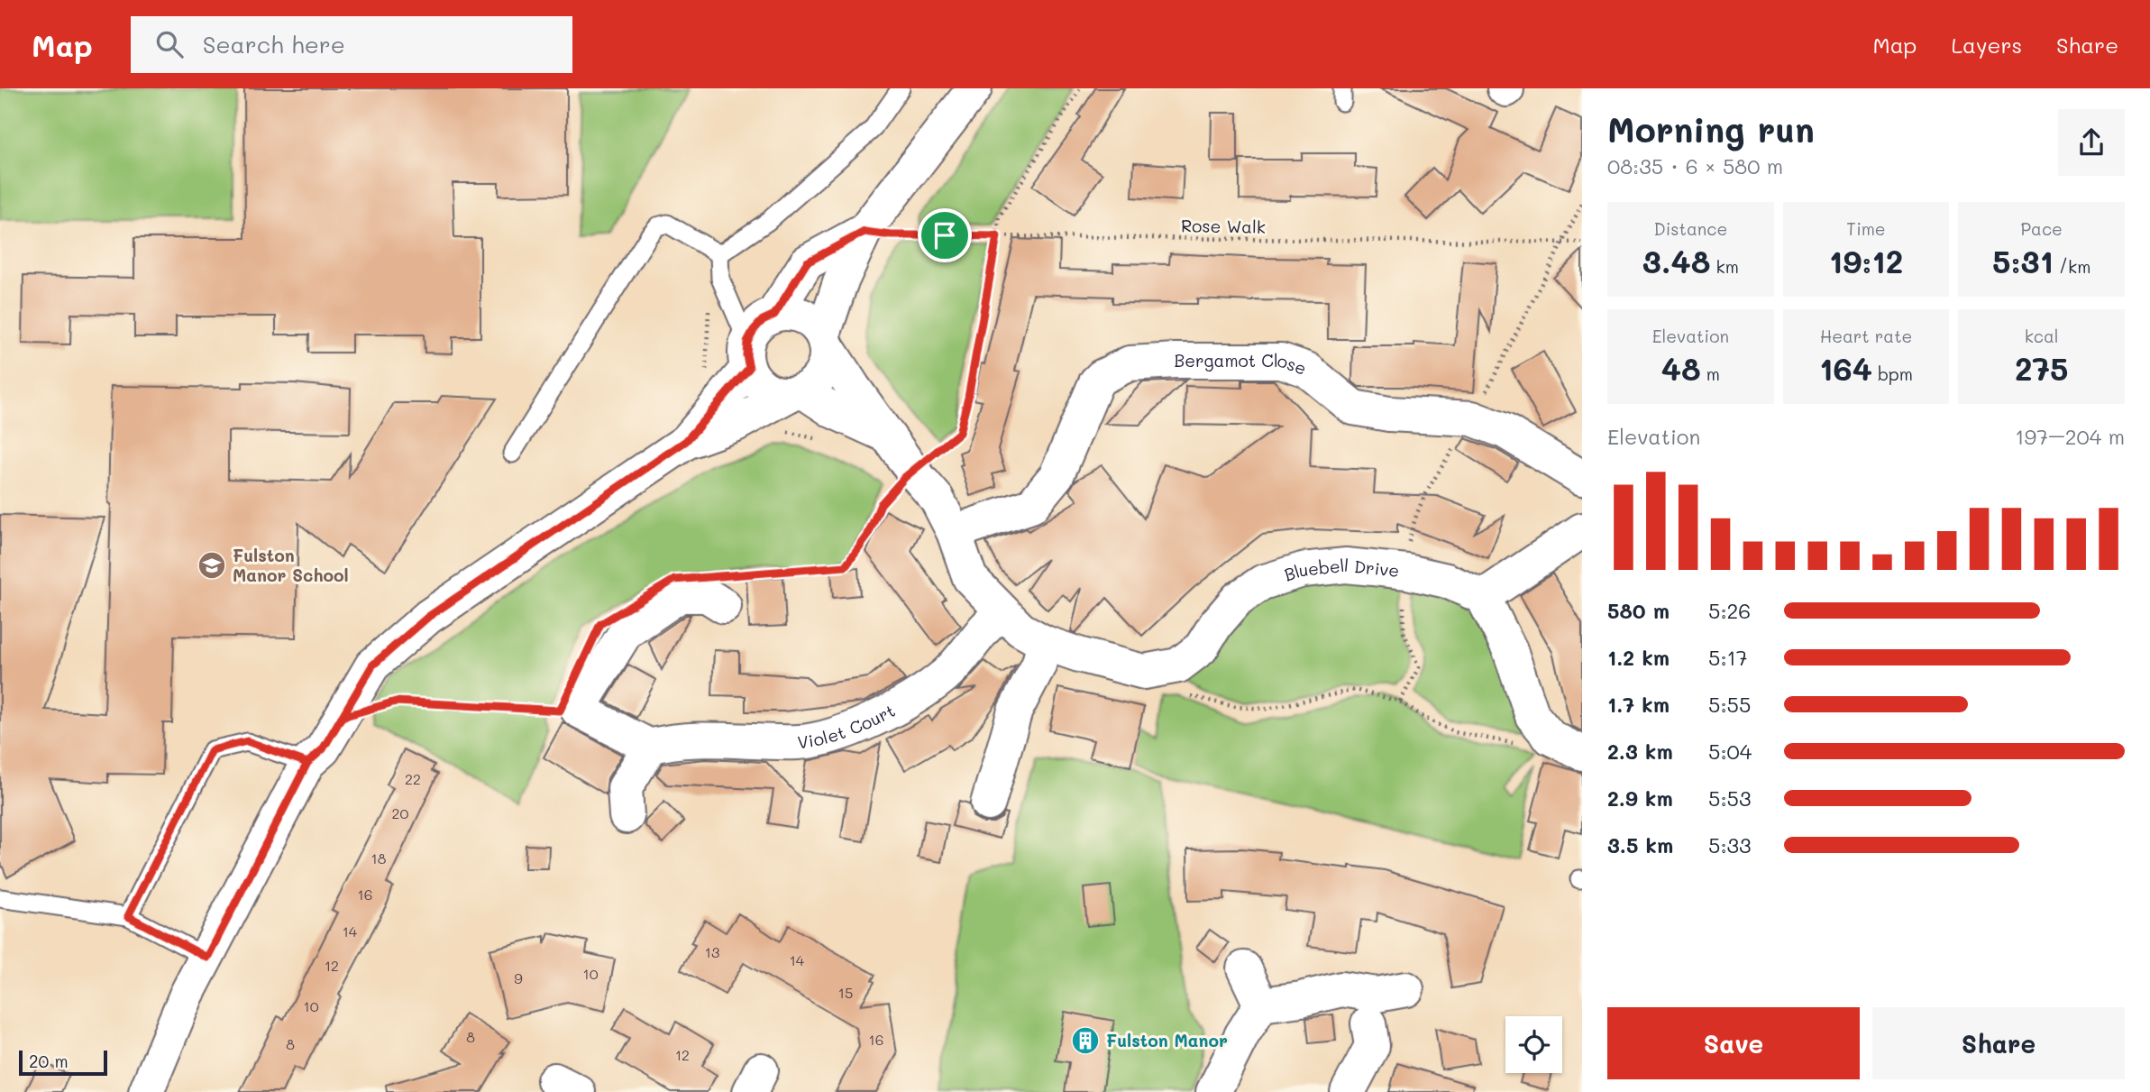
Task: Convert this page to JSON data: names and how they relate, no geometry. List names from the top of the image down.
{
  "streets": {
    "street": ["Bergamot Close", "Bluebell Drive", "Violet Court"],
    "path": ["Rose Walk"]
  },
  "crossings": [
    ["Bergamot Close", "Bluebell Drive"],
    ["Bluebell Drive", "Violet Court"]
  ],
  "places": {
    "school or university": ["Fulston Manor School"],
    "building": ["Fulston Manor"]
  },
  "house_numbers": [
    "22",
    "20",
    "18",
    "16",
    "14",
    "13",
    "14",
    "12",
    "10",
    "9",
    "15",
    "10",
    "8",
    "16",
    "8",
    "12"
  ],
  "scale_bar": "20 m",
  "page": {
    "header": "Map",
    "search": "Search here",
    "nav": ["Map", "Layers", "Share"],
    "heading": ["Morning run", "08:35 · 6 × 580 m"],
    "stats": [
      ["Distance", "3.48 km"],
      ["Time", "19:12"],
      ["Pace", "5:31 /km"],
      ["Elevation", "48 m"],
      ["Heart rate", "164 bpm"],
      ["kcal", "275"]
    ],
    "chart": ["Elevation", "197–204 m"],
    "list": [
      {
        "name": "580 m",
        "note": "5:26"
      },
      {
        "name": "1.2 km",
        "note": "5:17"
      },
      {
        "name": "1.7 km",
        "note": "5:55"
      },
      {
        "name": "2.3 km",
        "note": "5:04"
      },
      {
        "name": "2.9 km",
        "note": "5:53"
      },
      {
        "name": "3.5 km",
        "note": "5:33"
      }
    ],
    "buttons": ["Save", "Share"],
    "scale": "20 m"
  }
}
